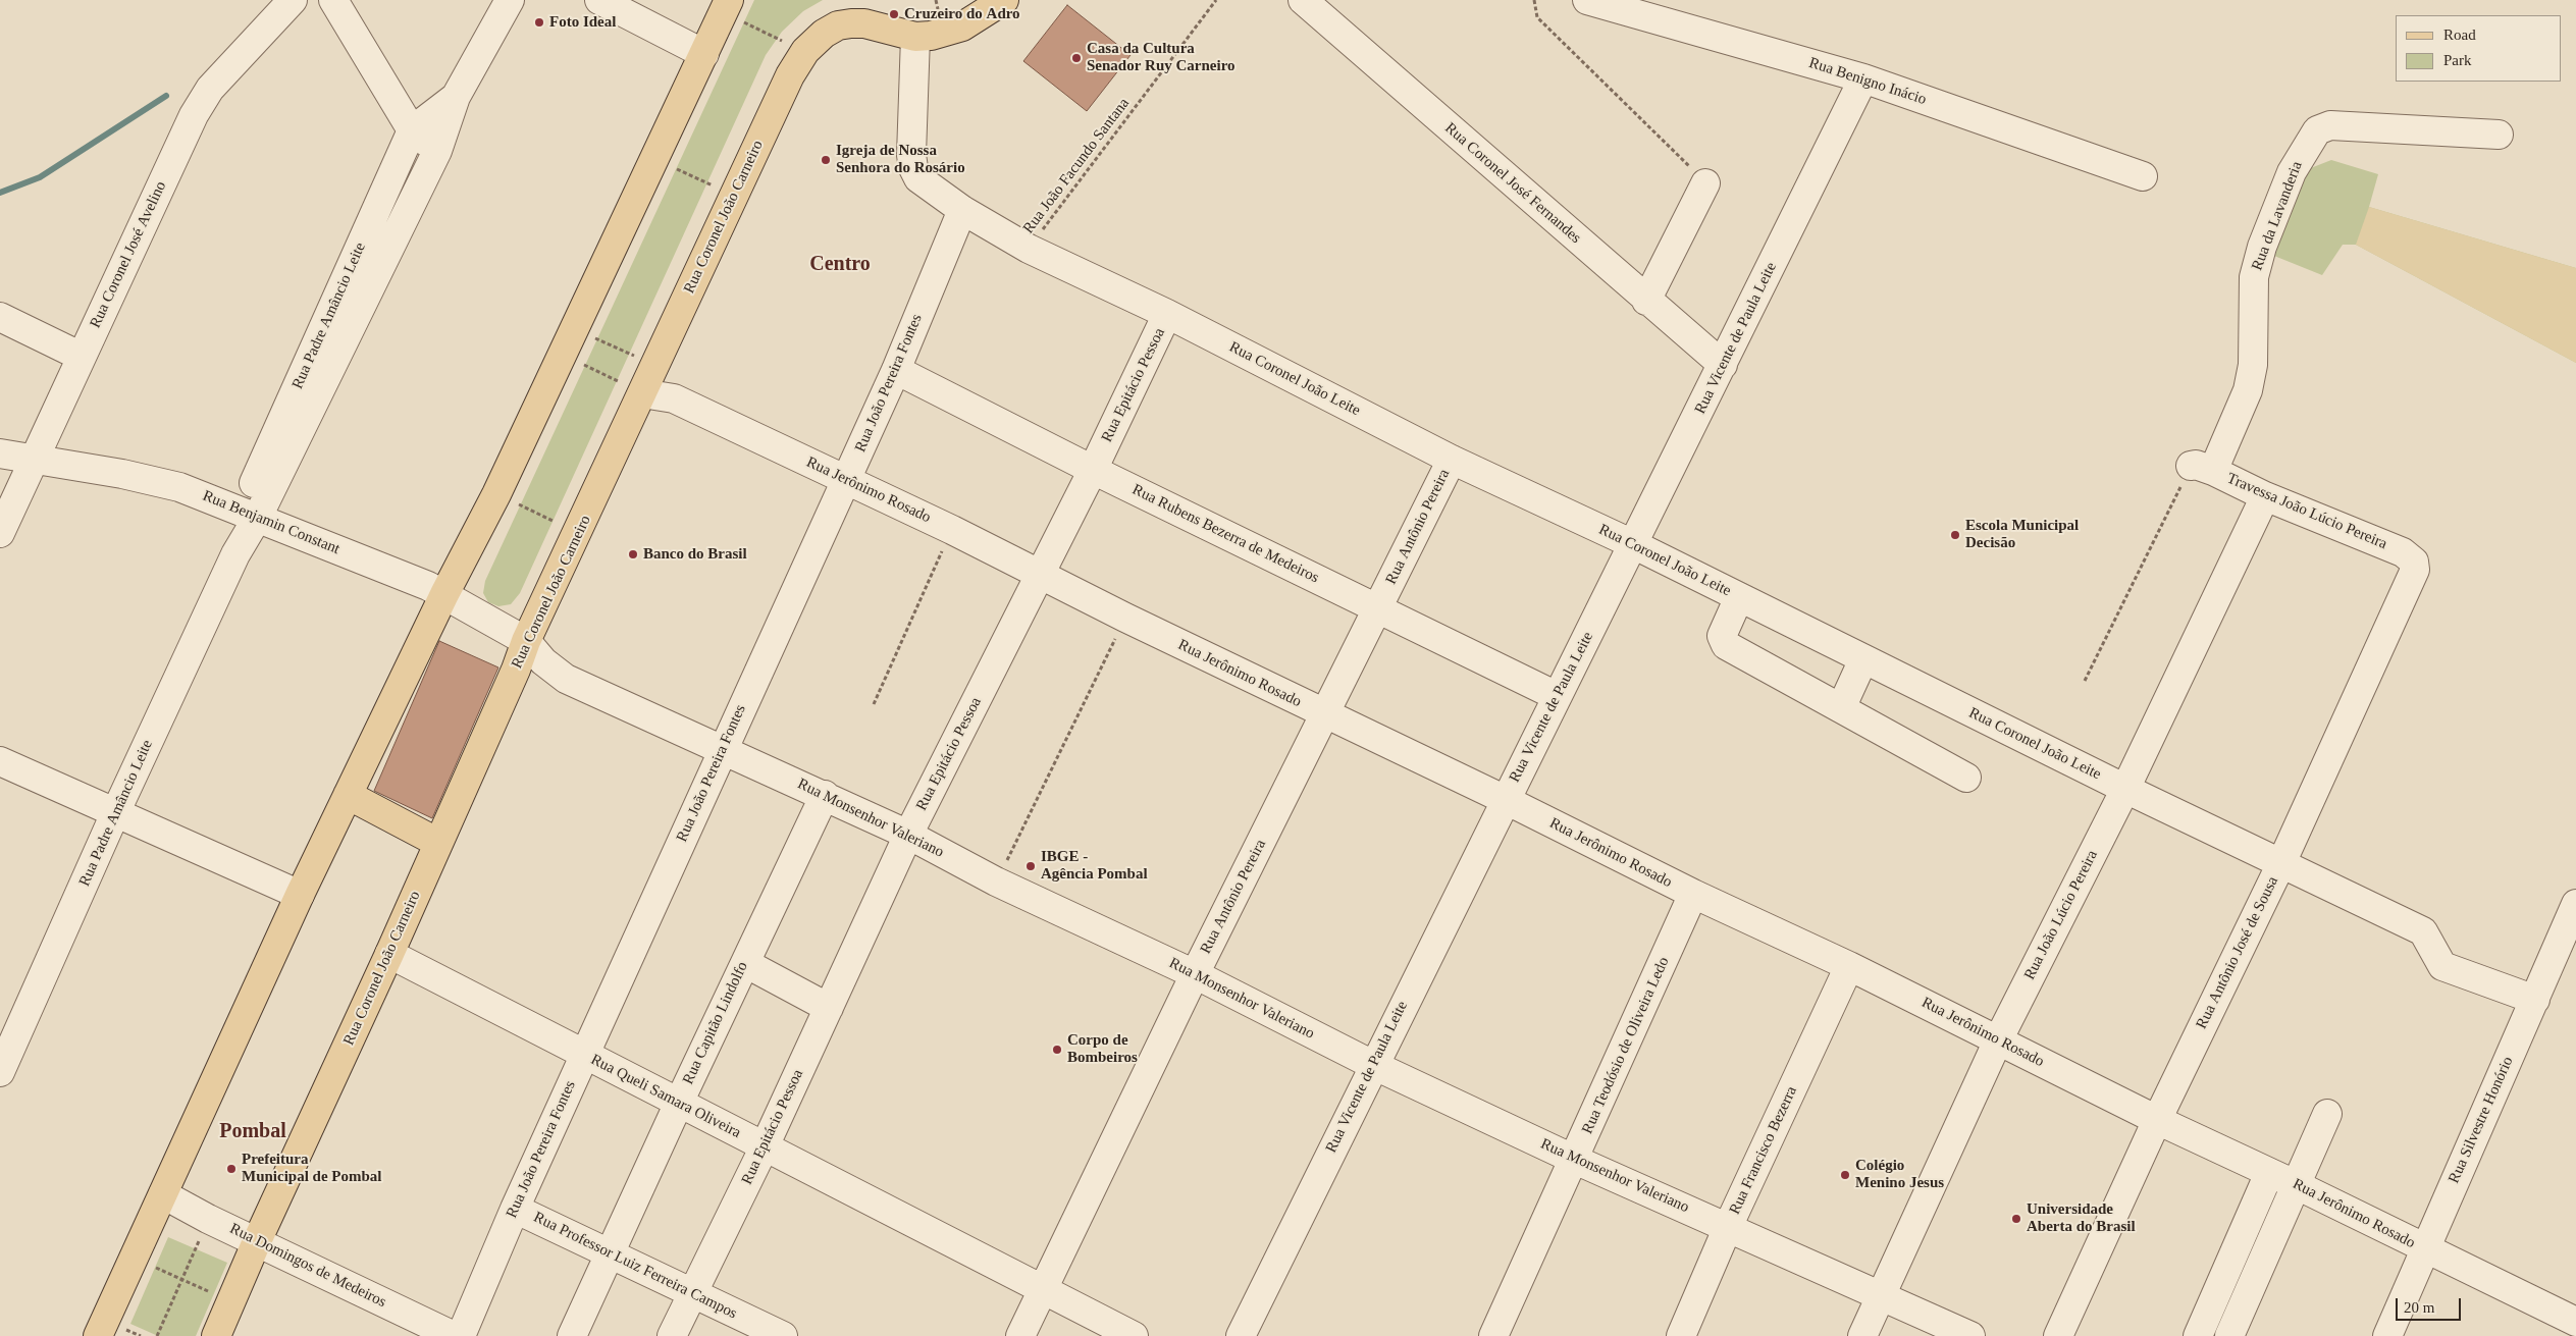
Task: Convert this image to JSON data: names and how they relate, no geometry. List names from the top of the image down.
{
  "streets": {
    "main road": ["Rua Coronel João Carneiro"],
    "street": [
      "Rua Benigno Inácio",
      "Rua Coronel José Fernandes",
      "Rua da Lavanderia",
      "Rua Coronel José Avelino",
      "Rua Padre Amâncio Leite",
      "Rua Vicente de Paula Leite",
      "Rua Coronel João Leite",
      "Rua João Pereira Fontes",
      "Rua Epitácio Pessoa",
      "Rua Jerônimo Rosado",
      "Travessa João Lúcio Pereira",
      "Rua Benjamin Constant",
      "Rua Antônio Pereira",
      "Rua Rubens Bezerra de Medeiros",
      "Rua Monsenhor Valeriano",
      "Rua João Lúcio Pereira",
      "Rua Antônio José de Sousa",
      "Rua Capitão Lindolfo",
      "Rua Teodósio de Oliveira Ledo",
      "Rua Queli Samara Oliveira",
      "Rua Silvestre Honório",
      "Rua Francisco Bezerra",
      "Rua Domingos de Medeiros",
      "Rua Professor Luiz Ferreira Campos"
    ],
    "path": ["Rua João Facundo Santana"]
  },
  "crossings": [
    ["Rua Benigno Inácio", "Rua Vicente de Paula Leite"],
    ["Rua João Facundo Santana", "Rua Coronel João Leite"],
    ["Rua Coronel José Fernandes", "Rua Vicente de Paula Leite"],
    ["Rua da Lavanderia", "Travessa João Lúcio Pereira"],
    ["Rua Coronel João Carneiro", "Rua Coronel João Leite"],
    ["Rua Coronel João Carneiro", "Rua Jerônimo Rosado"],
    ["Rua Coronel João Carneiro", "Rua Benjamin Constant"],
    ["Rua Coronel João Carneiro", "Rua Monsenhor Valeriano"],
    ["Rua Coronel João Carneiro", "Rua Queli Samara Oliveira"],
    ["Rua Coronel João Carneiro", "Rua Domingos de Medeiros"],
    ["Rua Coronel José Avelino", "Rua Benjamin Constant"],
    ["Rua Padre Amâncio Leite", "Rua Benjamin Constant"],
    ["Rua Vicente de Paula Leite", "Rua Coronel João Leite"],
    ["Rua Vicente de Paula Leite", "Rua Jerônimo Rosado"],
    ["Rua Vicente de Paula Leite", "Rua Rubens Bezerra de Medeiros"],
    ["Rua Vicente de Paula Leite", "Rua Monsenhor Valeriano"],
    ["Rua Coronel João Leite", "Rua João Pereira Fontes"],
    ["Rua Coronel João Leite", "Rua Epitácio Pessoa"],
    ["Rua Coronel João Leite", "Rua Antônio Pereira"],
    ["Rua Coronel João Leite", "Rua João Lúcio Pereira"],
    ["Rua Coronel João Leite", "Rua Antônio José de Sousa"],
    ["Rua Coronel João Leite", "Rua Silvestre Honório"],
    ["Rua João Pereira Fontes", "Rua Jerônimo Rosado"],
    ["Rua João Pereira Fontes", "Rua Rubens Bezerra de Medeiros"],
    ["Rua João Pereira Fontes", "Rua Monsenhor Valeriano"],
    ["Rua João Pereira Fontes", "Rua Queli Samara Oliveira"],
    ["Rua João Pereira Fontes", "Rua Professor Luiz Ferreira Campos"],
    ["Rua Epitácio Pessoa", "Rua Jerônimo Rosado"],
    ["Rua Epitácio Pessoa", "Rua Rubens Bezerra de Medeiros"],
    ["Rua Epitácio Pessoa", "Rua Monsenhor Valeriano"],
    ["Rua Epitácio Pessoa", "Rua Queli Samara Oliveira"],
    ["Rua Epitácio Pessoa", "Rua Professor Luiz Ferreira Campos"],
    ["Rua Jerônimo Rosado", "Rua Antônio Pereira"],
    ["Rua Jerônimo Rosado", "Rua João Lúcio Pereira"],
    ["Rua Jerônimo Rosado", "Rua Antônio José de Sousa"],
    ["Rua Jerônimo Rosado", "Rua Teodósio de Oliveira Ledo"],
    ["Rua Jerônimo Rosado", "Rua Silvestre Honório"],
    ["Rua Jerônimo Rosado", "Rua Francisco Bezerra"],
    ["Travessa João Lúcio Pereira", "Rua João Lúcio Pereira"],
    ["Travessa João Lúcio Pereira", "Rua Antônio José de Sousa"],
    ["Rua Benjamin Constant", "Rua Monsenhor Valeriano"],
    ["Rua Antônio Pereira", "Rua Rubens Bezerra de Medeiros"],
    ["Rua Antônio Pereira", "Rua Monsenhor Valeriano"],
    ["Rua Antônio Pereira", "Rua Queli Samara Oliveira"],
    ["Rua Monsenhor Valeriano", "Rua João Lúcio Pereira"],
    ["Rua Monsenhor Valeriano", "Rua Capitão Lindolfo"],
    ["Rua Monsenhor Valeriano", "Rua Teodósio de Oliveira Ledo"],
    ["Rua Monsenhor Valeriano", "Rua Francisco Bezerra"],
    ["Rua Capitão Lindolfo", "Rua Queli Samara Oliveira"],
    ["Rua Capitão Lindolfo", "Rua Professor Luiz Ferreira Campos"]
  ],
  "districts": ["Centro", "Pombal"],
  "places": [
    "Cruzeiro do Adro",
    "Foto Ideal",
    "Casa da Cultura Senador Ruy Carneiro",
    "Igreja de Nossa Senhora do Rosário",
    "Escola Municipal Decisão",
    "Banco do Brasil",
    "IBGE - Agência Pombal",
    "Corpo de Bombeiros",
    "Prefeitura Municipal de Pombal",
    "Colégio Menino Jesus",
    "Universidade Aberta do Brasil"
  ],
  "legend": ["Road", "Park"],
  "scale_bar": "20 m"
}
